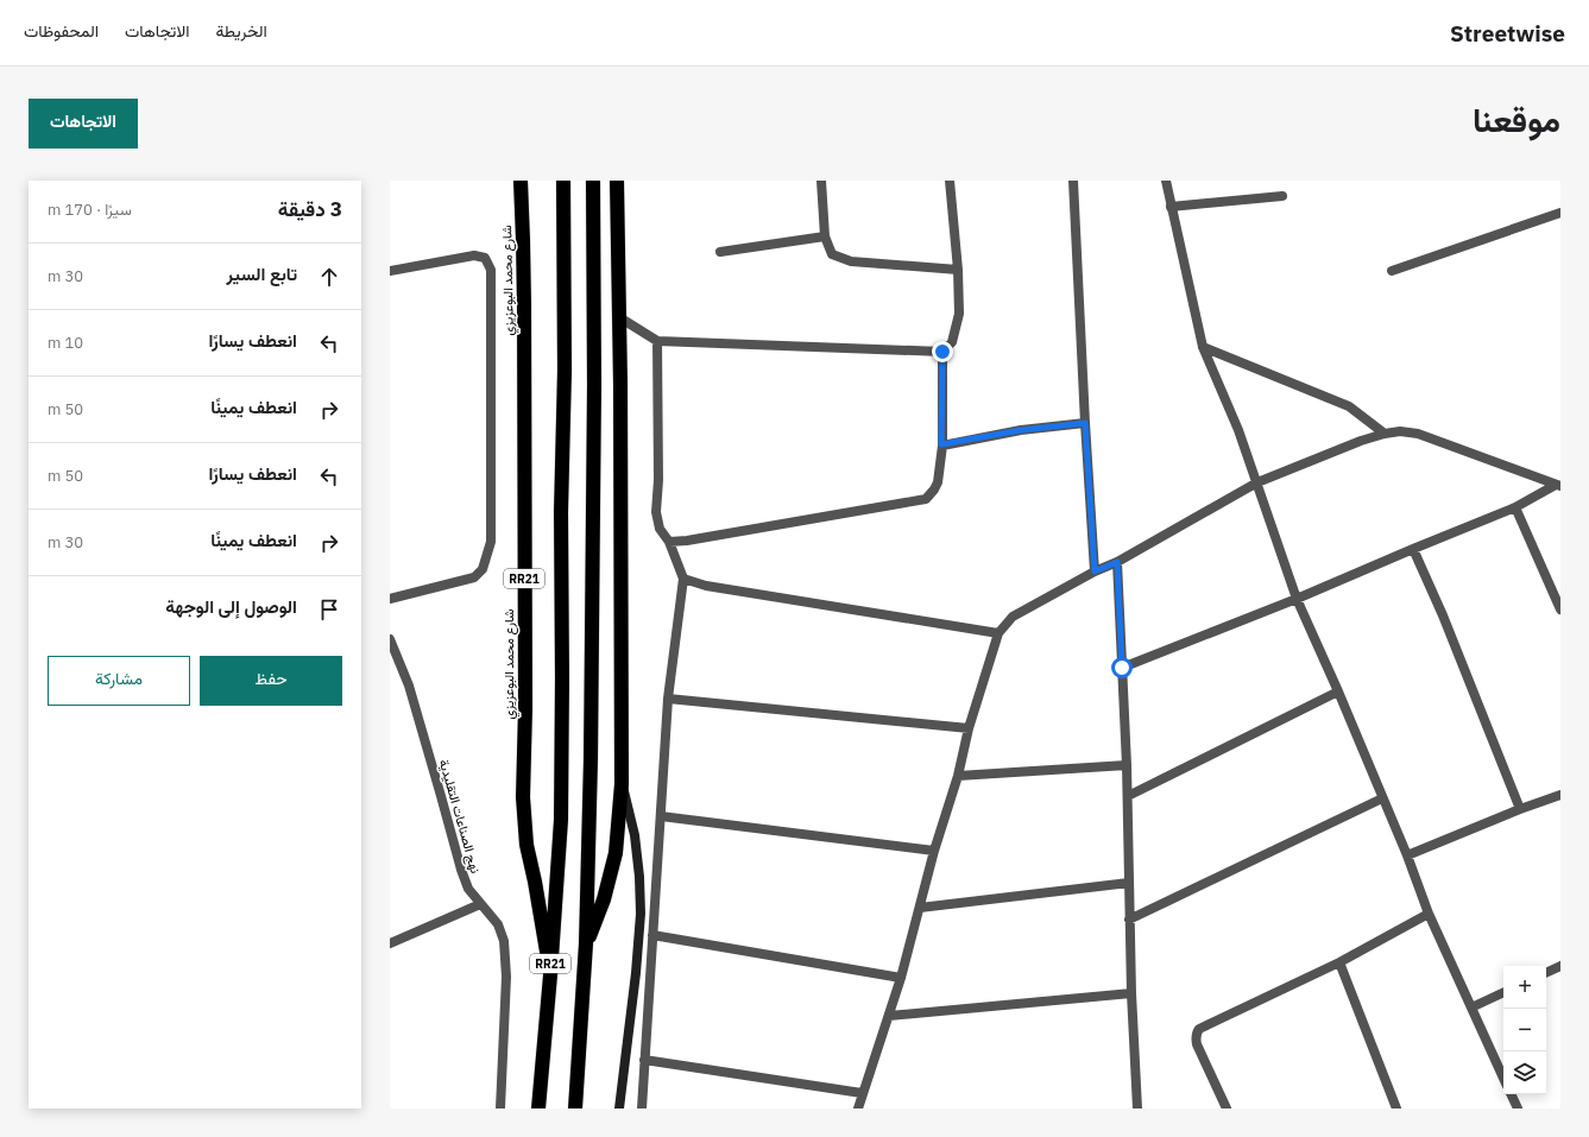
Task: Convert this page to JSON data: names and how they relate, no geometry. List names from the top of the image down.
{
  "streets": {
    "highway": ["شارع محمد البوعزيزي", "RR21"],
    "street": ["نهج الصناعات التقليدية"]
  },
  "page": {
    "header": "Streetwise",
    "nav": ["الخريطة", "الاتجاهات", "المحفوظات"],
    "title": "موقعنا",
    "buttons": [
      "الاتجاهات",
      ["حفظ", "مشاركة"]
    ],
    "heading": ["3 دقيقة", "سيرًا · 170 m"],
    "list": [
      ["تابع السير", "30 m"],
      ["انعطف يسارًا", "10 m"],
      ["انعطف يمينًا", "50 m"],
      ["انعطف يسارًا", "50 m"],
      ["انعطف يمينًا", "30 m"],
      "الوصول إلى الوجهة"
    ],
    "map_buttons": ["+", "−"]
  }
}
